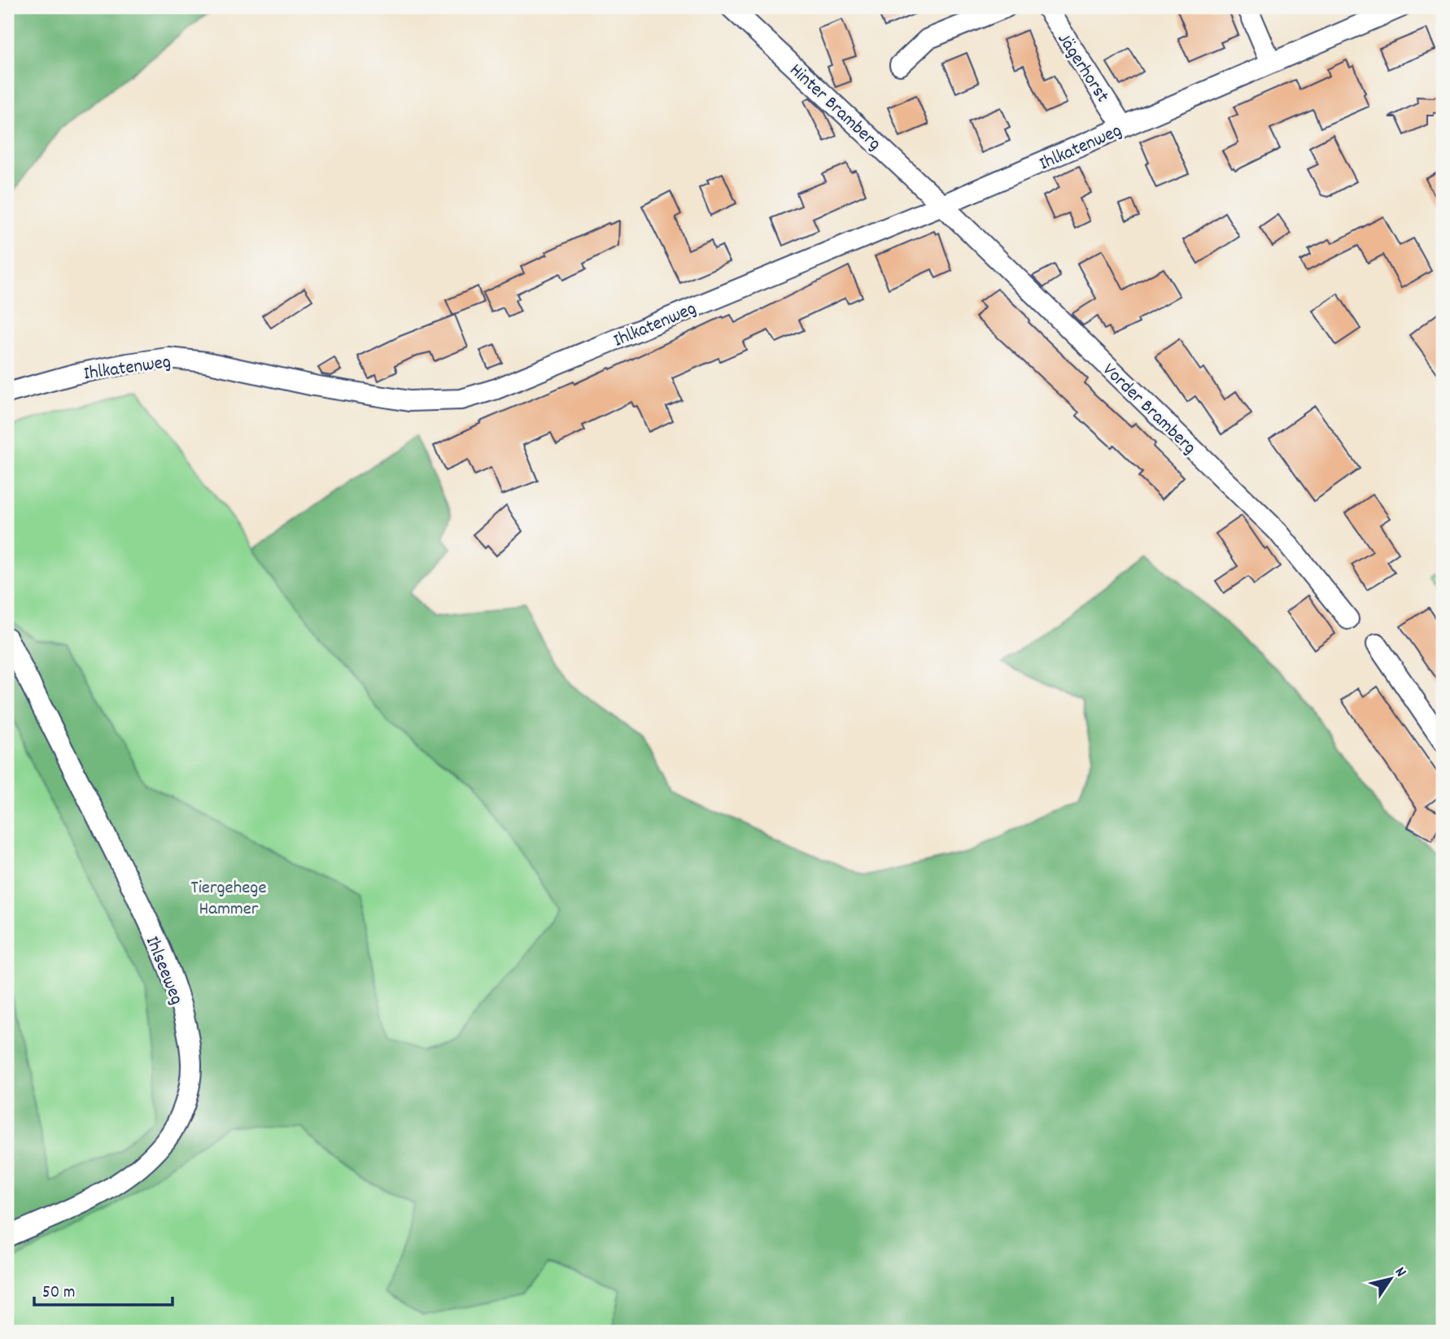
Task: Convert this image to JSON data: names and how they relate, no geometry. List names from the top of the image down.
{
  "streets": {
    "street": [
      "Jägerhorst",
      "Hinter Bramberg",
      "Ihlkatenweg",
      "Vorder Bramberg",
      "Ihlseeweg"
    ]
  },
  "crossings": [
    ["Jägerhorst", "Ihlkatenweg"],
    ["Hinter Bramberg", "Ihlkatenweg"],
    ["Hinter Bramberg", "Vorder Bramberg"],
    ["Ihlkatenweg", "Vorder Bramberg"]
  ],
  "parks": ["Tiergehege Hammer"],
  "scale_bar": "50 m",
  "north": "top right"
}
